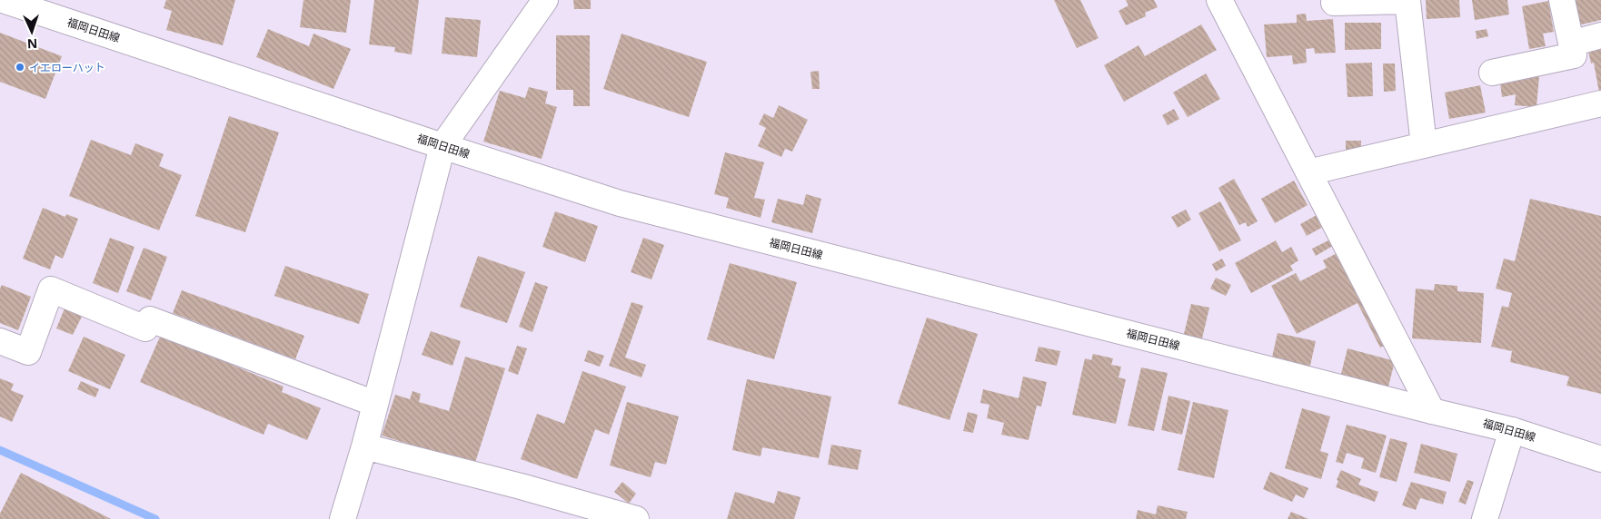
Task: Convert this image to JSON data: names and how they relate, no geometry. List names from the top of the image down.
{
  "streets": {
    "street": ["福岡日田線"]
  },
  "places": ["イエローハット"],
  "north": "bottom"
}
